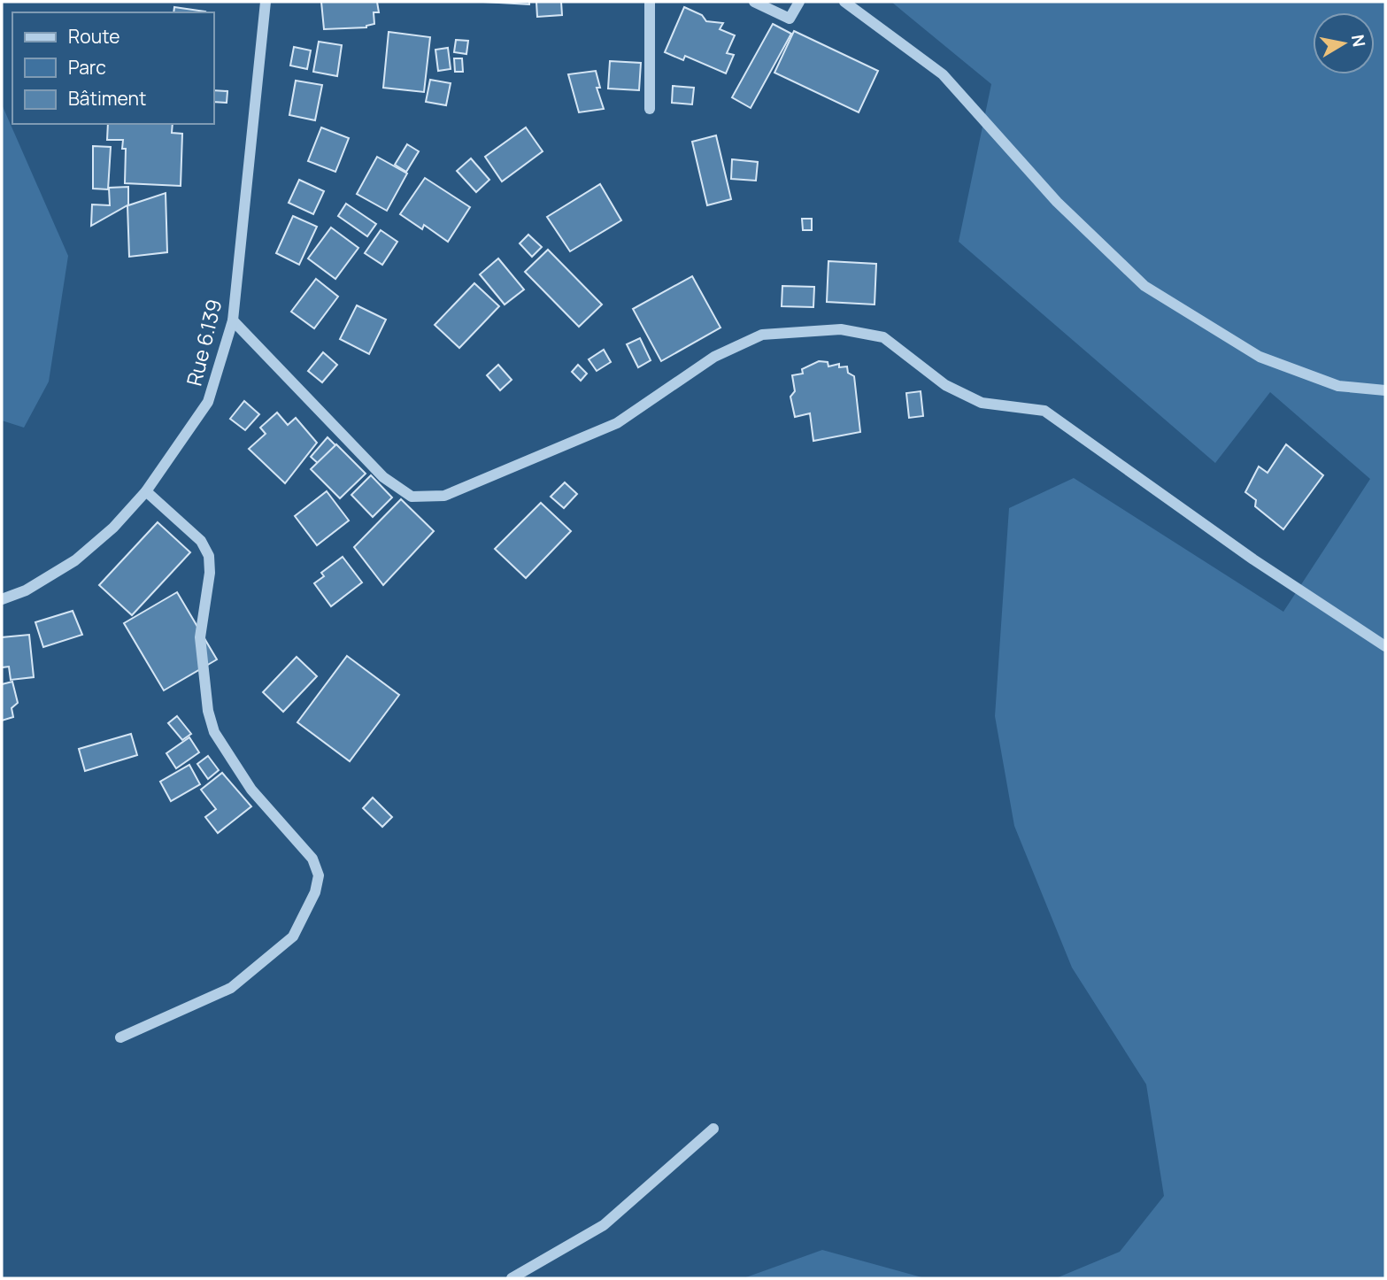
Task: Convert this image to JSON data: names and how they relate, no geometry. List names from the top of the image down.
{
  "streets": {
    "street": ["Rue 6.139"]
  },
  "legend": ["Route", "Parc", "Bâtiment"],
  "north": "right"
}
